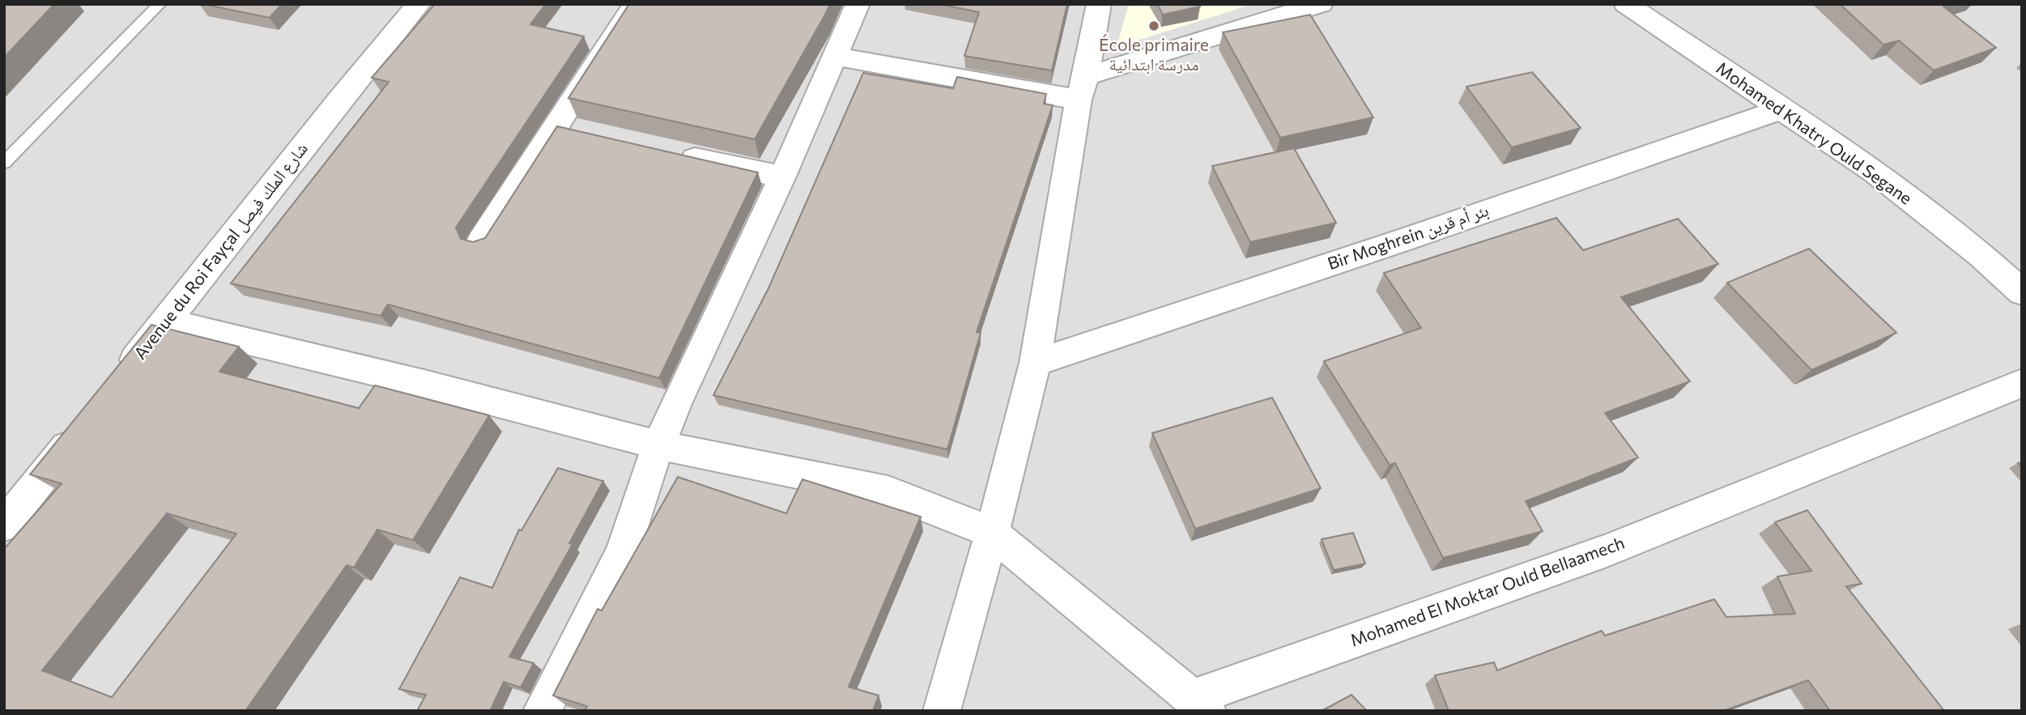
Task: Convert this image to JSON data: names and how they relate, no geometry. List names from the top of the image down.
{
  "streets": {
    "street": [
      "Mohamed Khatry Ould Segane",
      "Bir Moghrein بئر أم قرين",
      "Avenue du Roi Fayçal شارع الملك فيصل",
      "Mohamed El Moktar Ould Bellaamech"
    ]
  },
  "crossings": [
    ["Mohamed Khatry Ould Segane", "Bir Moghrein بئر أم قرين"],
    ["Avenue du Roi Fayçal شارع الملك فيصل", "Mohamed El Moktar Ould Bellaamech"]
  ],
  "places": ["École primaire مدرسة ابتدائية"]
}
